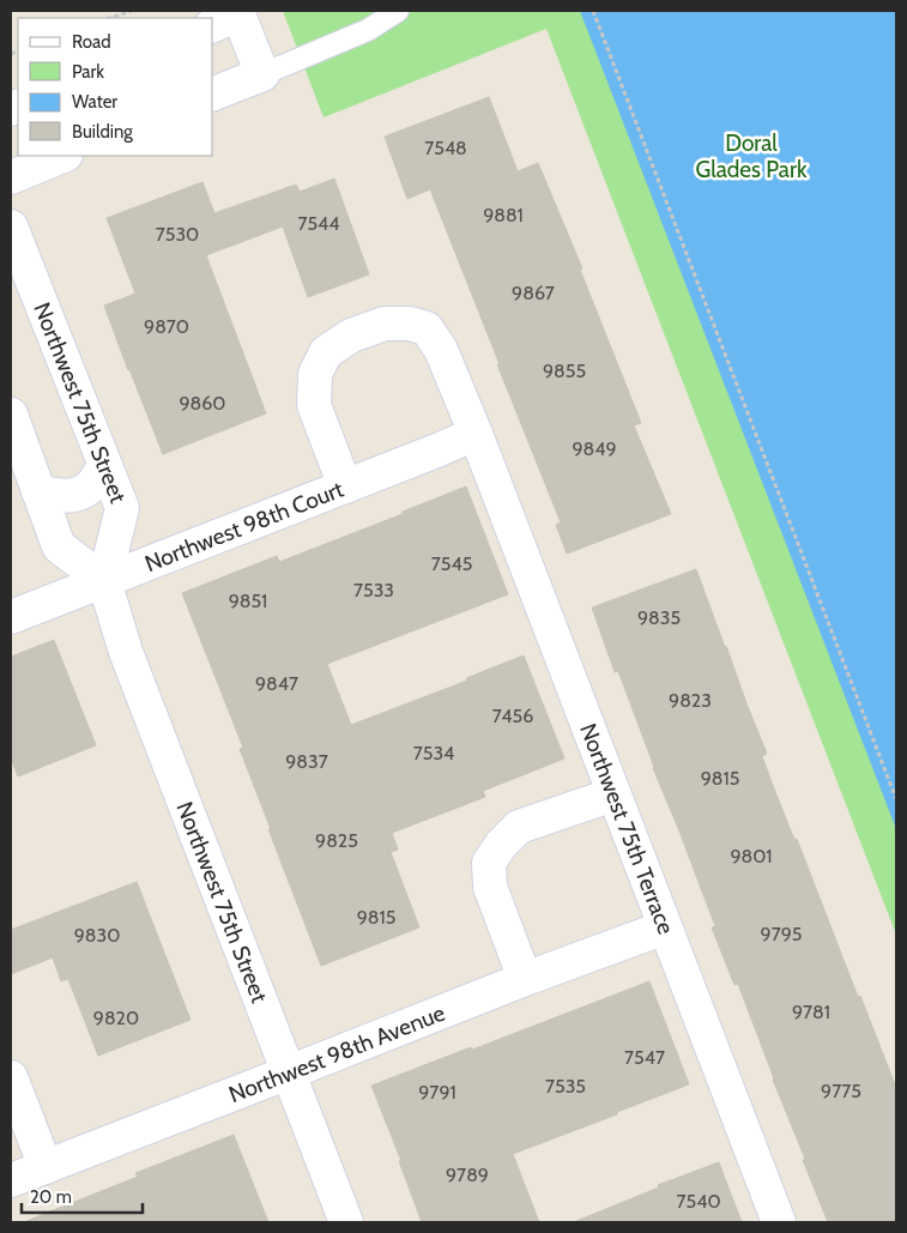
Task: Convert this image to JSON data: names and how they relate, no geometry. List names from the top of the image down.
{
  "streets": {
    "street": [
      "Northwest 75th Street",
      "Northwest 98th Court",
      "Northwest 75th Terrace",
      "Northwest 98th Avenue"
    ]
  },
  "crossings": [
    ["Northwest 75th Street", "Northwest 98th Court"],
    ["Northwest 75th Street", "Northwest 98th Avenue"],
    ["Northwest 98th Court", "Northwest 75th Terrace"],
    ["Northwest 75th Terrace", "Northwest 98th Avenue"]
  ],
  "parks": ["Doral Glades Park"],
  "house_numbers": [
    "7548",
    "9881",
    "7544",
    "7530",
    "9867",
    "9870",
    "9855",
    "9860",
    "9849",
    "7545",
    "7533",
    "9851",
    "9835",
    "9847",
    "9823",
    "7456",
    "7534",
    "9837",
    "9815",
    "9825",
    "9801",
    "9815",
    "9795",
    "9830",
    "9781",
    "9820",
    "7547",
    "7535",
    "9775",
    "9791",
    "9789",
    "7540"
  ],
  "legend": [
    "Road",
    "Park",
    "Water",
    "Building"
  ],
  "scale_bar": "20 m"
}
